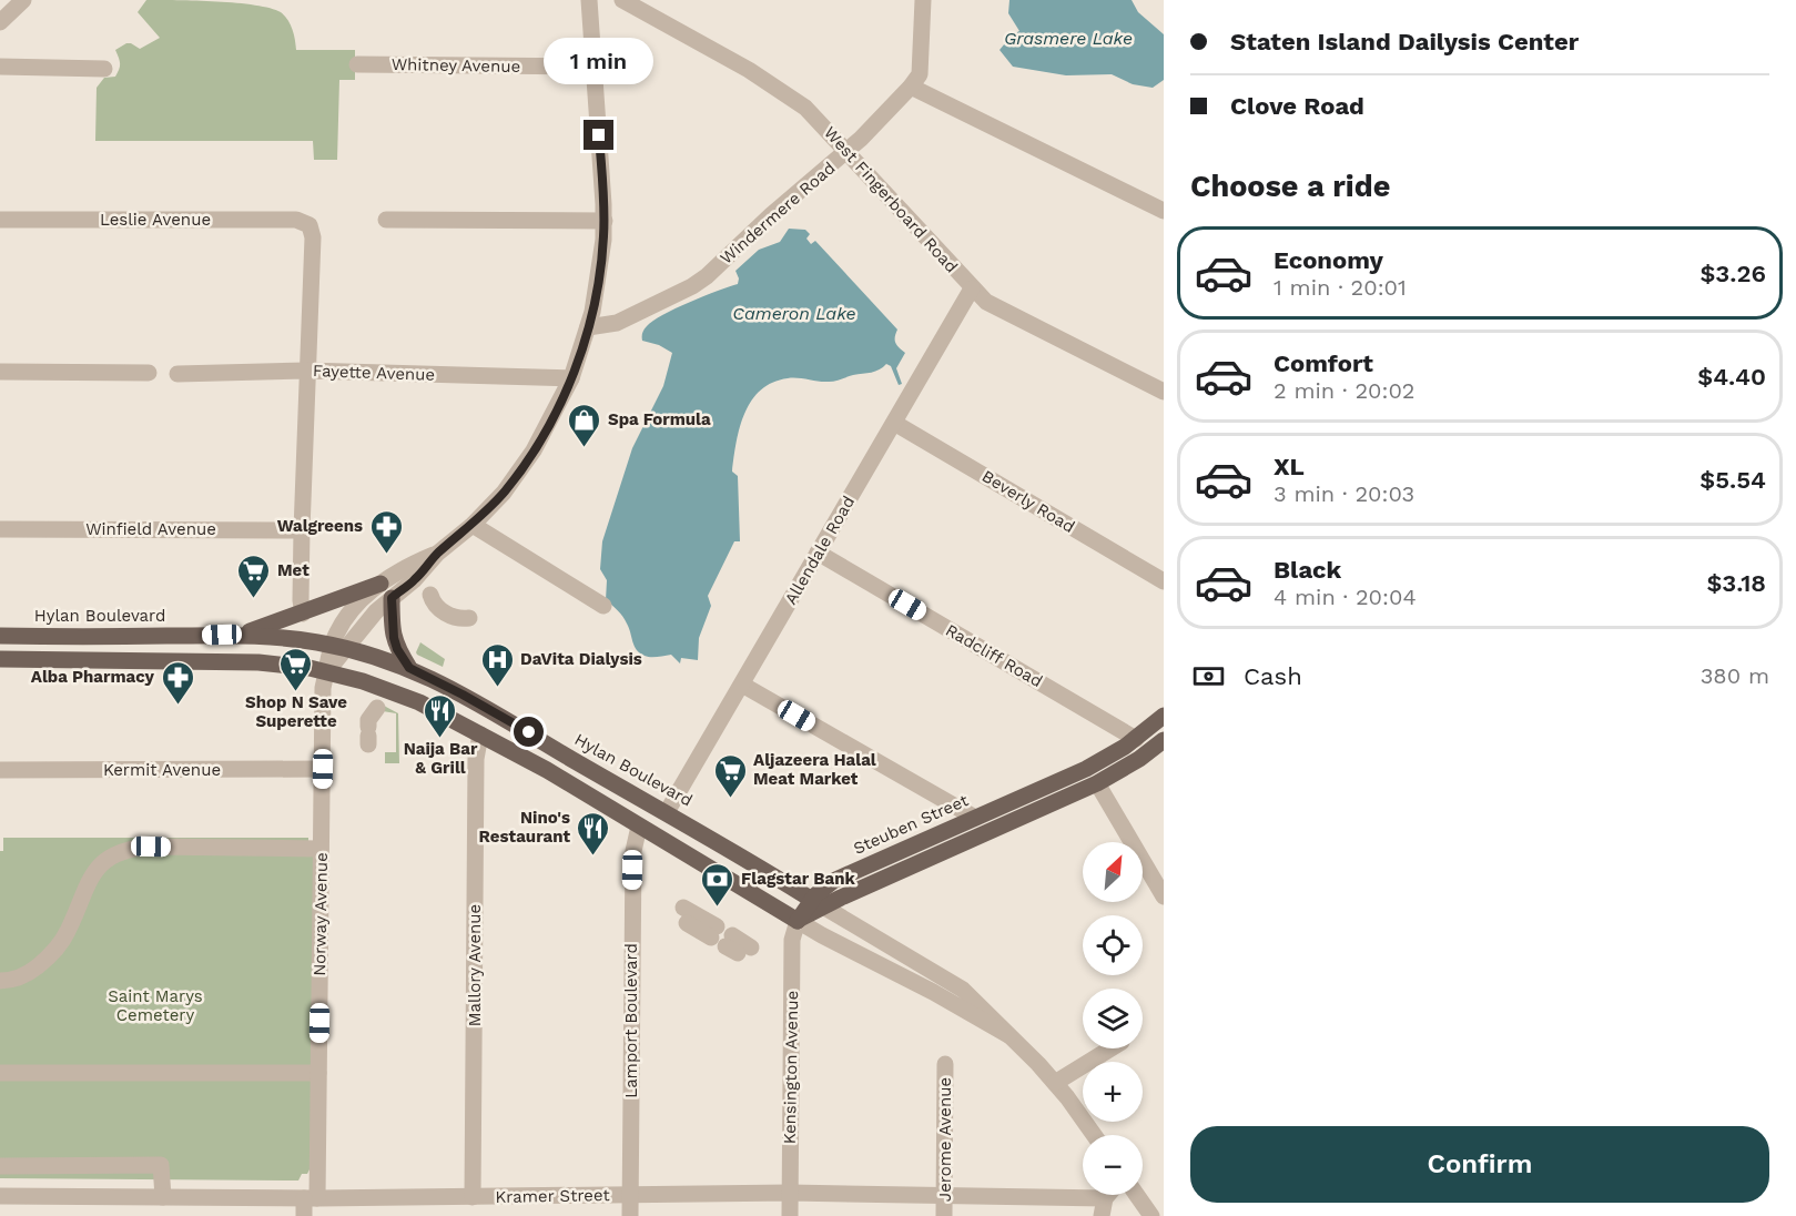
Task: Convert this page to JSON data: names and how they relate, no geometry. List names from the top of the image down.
{
  "streets": {
    "main road": ["Hylan Boulevard", "Steuben Street"],
    "street": [
      "Whitney Avenue",
      "West Fingerboard Road",
      "Windermere Road",
      "Leslie Avenue",
      "Fayette Avenue",
      "Beverly Road",
      "Winfield Avenue",
      "Allendale Road",
      "Radcliff Road",
      "Kermit Avenue",
      "Norway Avenue",
      "Mallory Avenue",
      "Lamport Boulevard",
      "Kensington Avenue",
      "Jerome Avenue",
      "Kramer Street"
    ]
  },
  "crossings": [
    ["West Fingerboard Road", "Windermere Road"],
    ["West Fingerboard Road", "Allendale Road"],
    ["Leslie Avenue", "Fayette Avenue"],
    ["Beverly Road", "Allendale Road"],
    ["Allendale Road", "Hylan Boulevard"],
    ["Allendale Road", "Radcliff Road"],
    ["Hylan Boulevard", "Steuben Street"],
    ["Hylan Boulevard", "Norway Avenue"],
    ["Hylan Boulevard", "Mallory Avenue"],
    ["Hylan Boulevard", "Lamport Boulevard"],
    ["Hylan Boulevard", "Kensington Avenue"],
    ["Radcliff Road", "Steuben Street"],
    ["Kermit Avenue", "Norway Avenue"],
    ["Steuben Street", "Kensington Avenue"],
    ["Norway Avenue", "Kramer Street"],
    ["Mallory Avenue", "Kramer Street"],
    ["Lamport Boulevard", "Kramer Street"],
    ["Kensington Avenue", "Kramer Street"],
    ["Jerome Avenue", "Kramer Street"]
  ],
  "water": ["Grasmere Lake", "Cameron Lake"],
  "parks": ["Saint Marys Cemetery"],
  "places": {
    "shop": ["Spa Formula"],
    "pharmacy": ["Walgreens", "Alba Pharmacy"],
    "supermarket": ["Met", "Shop N Save Superette", "Aljazeera Halal Meat Market"],
    "hospital": ["DaVita Dialysis"],
    "restaurant": ["Naija Bar & Grill", "Nino's Restaurant"],
    "bank": ["Flagstar Bank"]
  },
  "north": "top right",
  "page": {
    "banner": ["Staten Island Dailysis Center", "Clove Road"],
    "bubble": "1 min",
    "heading": "Choose a ride",
    "list": [
      {
        "name": "Economy",
        "note": "1 min · 20:01",
        "value": "$3.26"
      },
      {
        "name": "Comfort",
        "note": "2 min · 20:02",
        "value": "$4.40"
      },
      {
        "name": "XL",
        "note": "3 min · 20:03",
        "value": "$5.54"
      },
      {
        "name": "Black",
        "note": "4 min · 20:04",
        "value": "$3.18"
      }
    ],
    "pay": ["Cash", "380 m"],
    "map_buttons": ["+", "−"],
    "buttons": "Confirm"
  }
}
